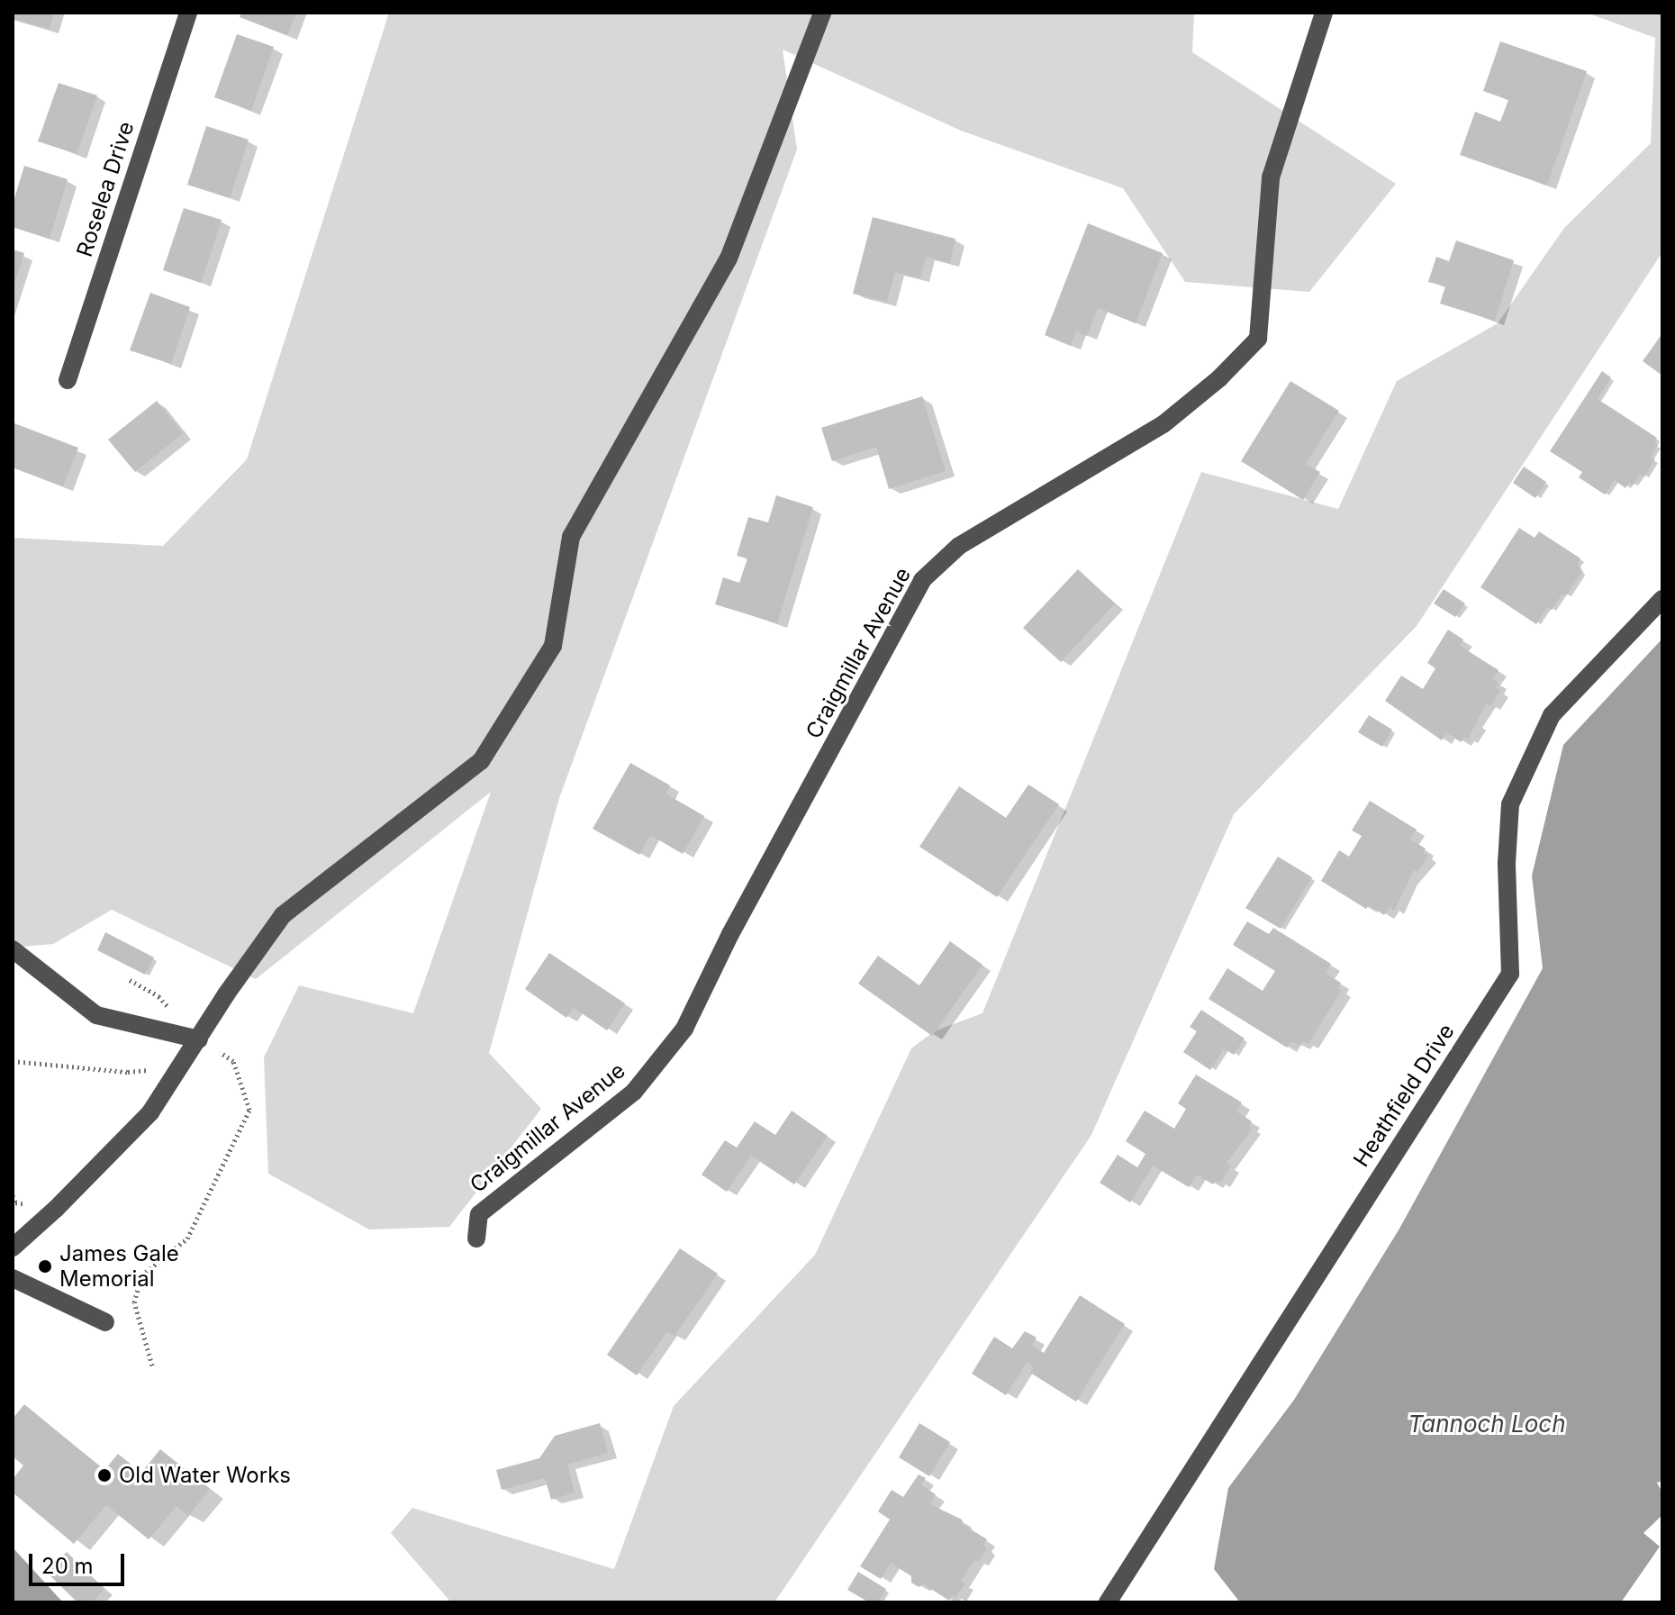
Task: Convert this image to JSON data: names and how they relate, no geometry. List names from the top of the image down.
{
  "streets": {
    "street": ["Roselea Drive", "Craigmillar Avenue", "Heathfield Drive"]
  },
  "water": ["Tannoch Loch"],
  "places": ["James Gale Memorial", "Old Water Works"],
  "scale_bar": "20 m"
}
